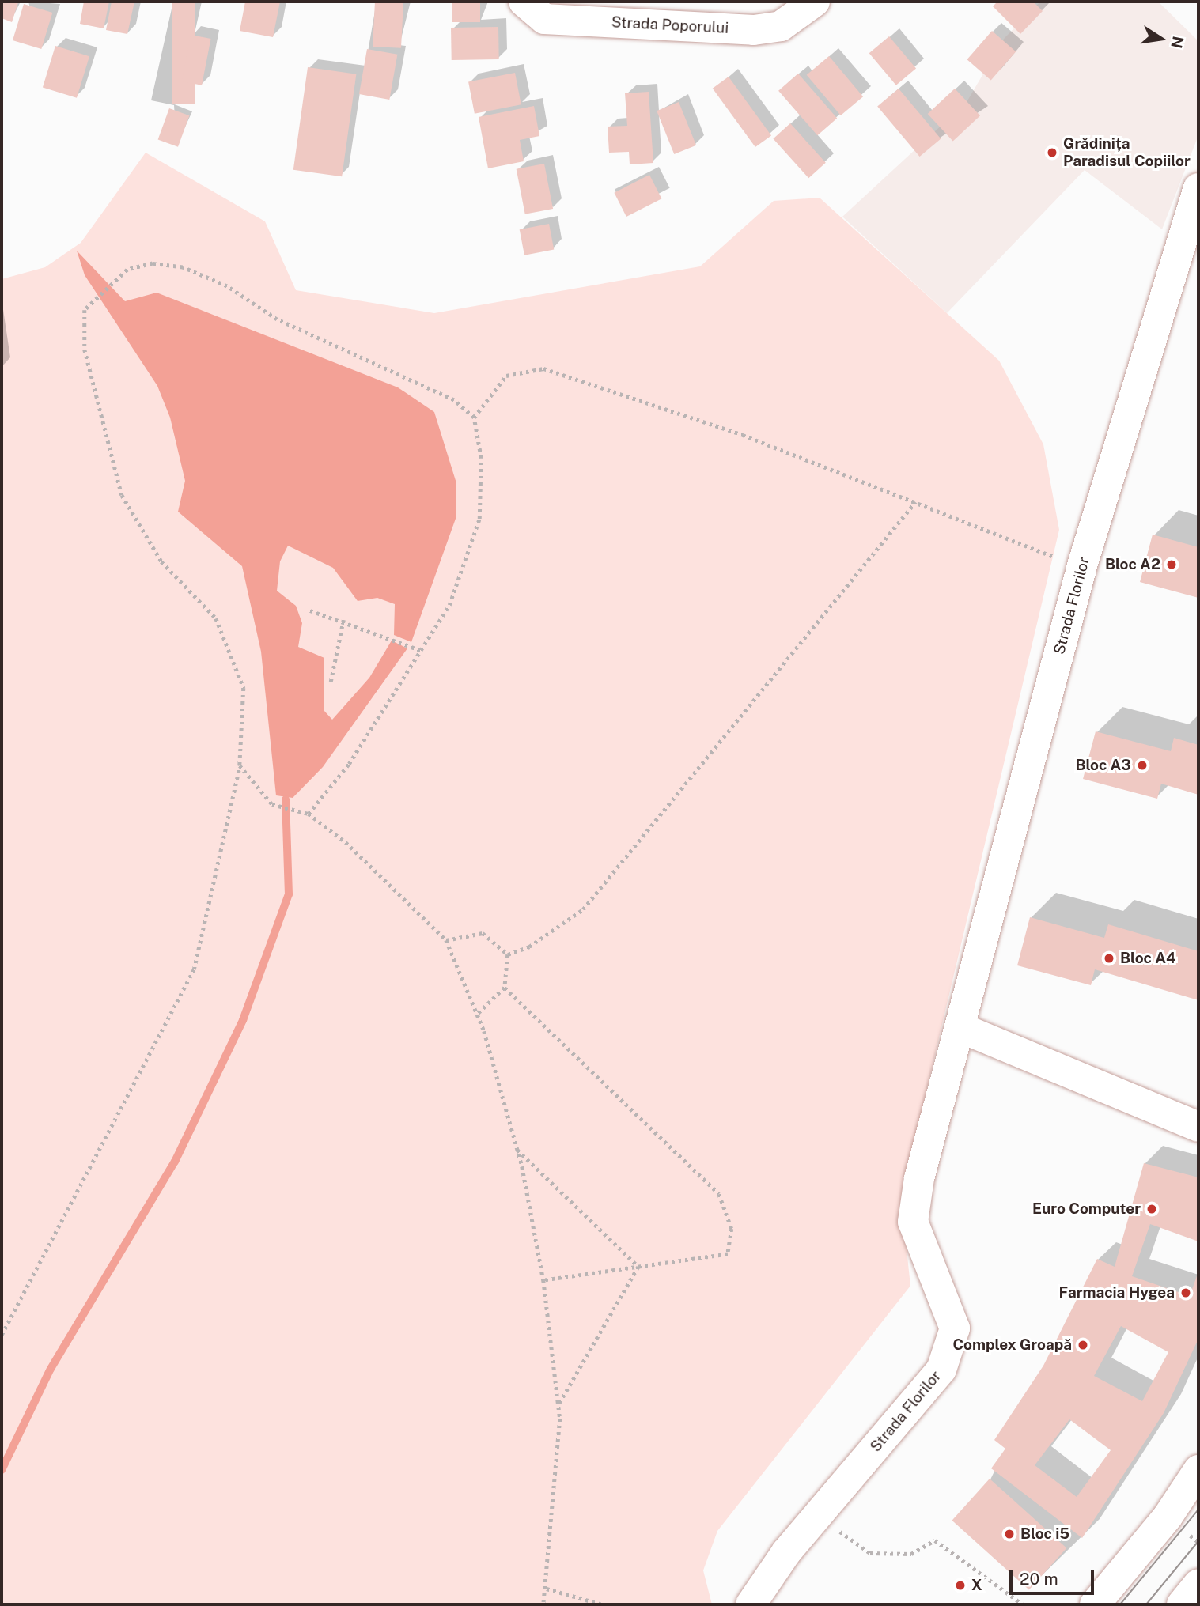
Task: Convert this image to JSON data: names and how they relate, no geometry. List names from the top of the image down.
{
  "streets": {
    "street": ["Strada Poporului", "Strada Florilor"]
  },
  "places": [
    "Grădinița Paradisul Copiilor",
    "Bloc A2",
    "Bloc A3",
    "Bloc A4",
    "Euro Computer",
    "Farmacia Hygea",
    "Complex Groapă",
    "Bloc i5",
    "X"
  ],
  "scale_bar": "20 m",
  "north": "right"
}
